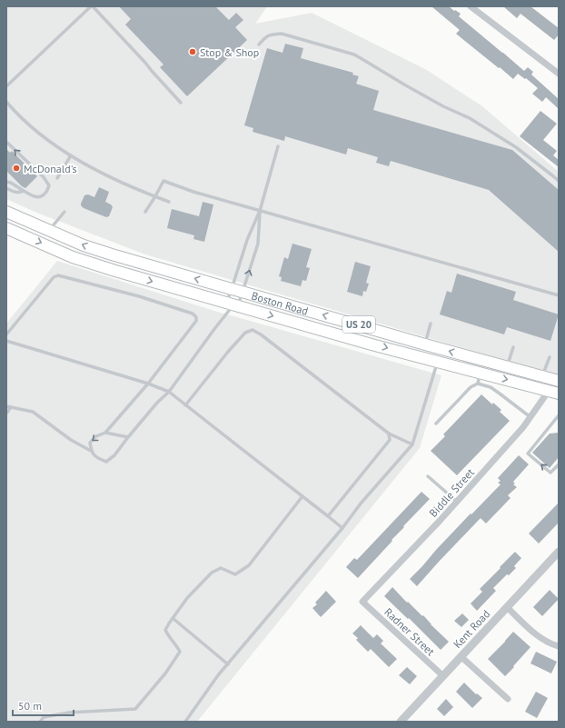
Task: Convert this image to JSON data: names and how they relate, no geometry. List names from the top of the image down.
{
  "streets": {
    "main road": ["Boston Road", "US 20"],
    "street": ["Biddle Street", "Kent Road", "Radner Street"]
  },
  "crossings": [
    ["Boston Road", "Biddle Street"],
    ["Biddle Street", "Radner Street"],
    ["Kent Road", "Radner Street"]
  ],
  "places": ["Stop & Shop", "McDonald's"],
  "scale_bar": "50 m"
}
